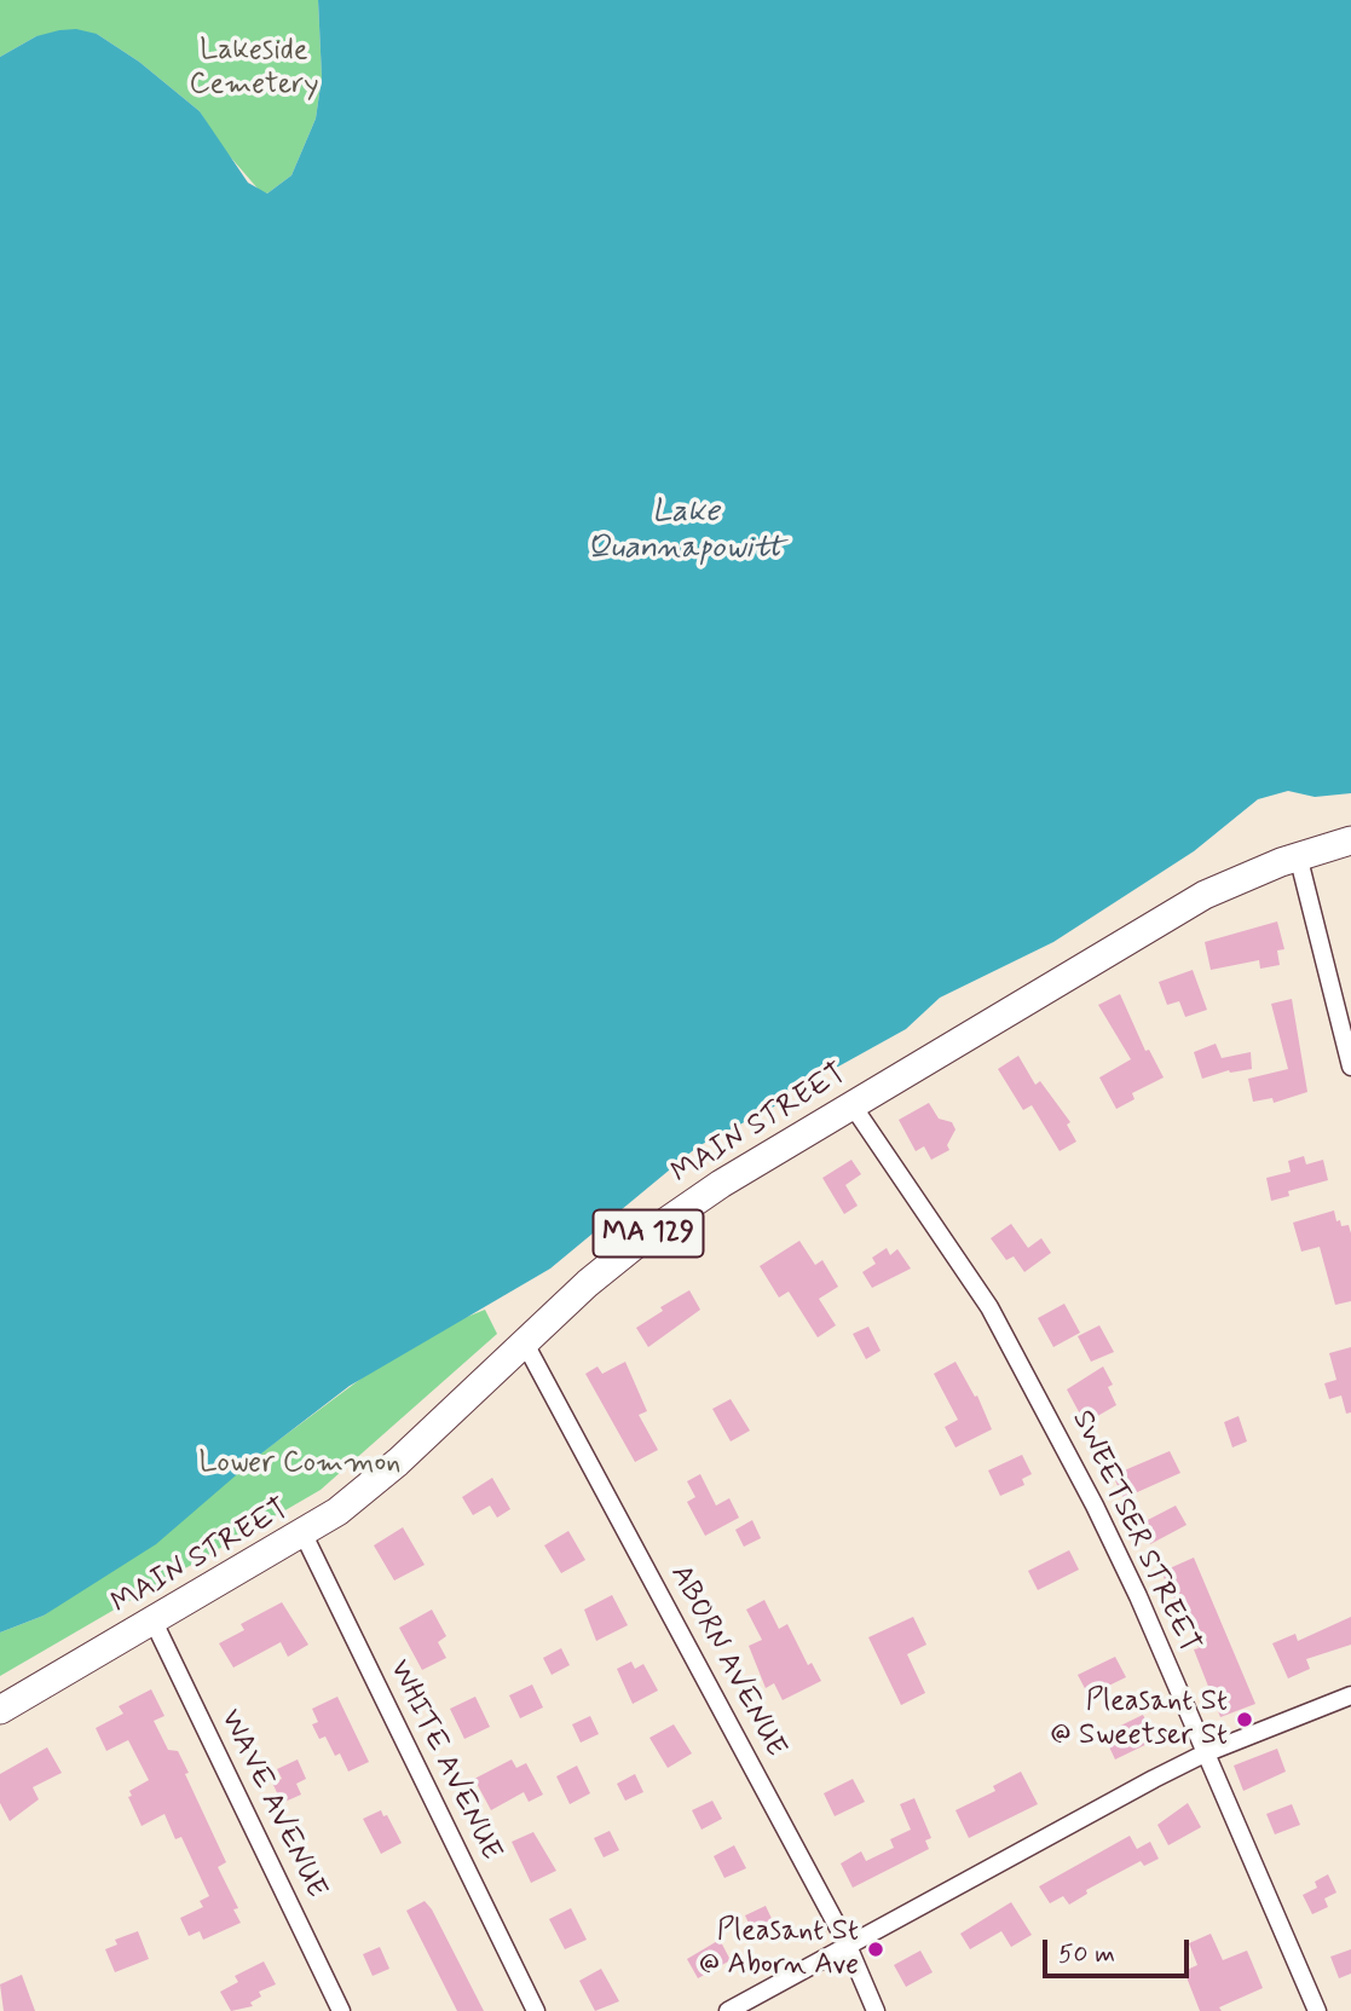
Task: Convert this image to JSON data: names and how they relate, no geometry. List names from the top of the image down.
{
  "streets": {
    "main road": ["MAIN STREET", "MA 129"],
    "street": [
      "SWEETSER STREET",
      "ABORN AVENUE",
      "WHITE AVENUE",
      "WAVE AVENUE"
    ]
  },
  "crossings": [
    ["MAIN STREET", "SWEETSER STREET"],
    ["MAIN STREET", "ABORN AVENUE"],
    ["MAIN STREET", "WHITE AVENUE"],
    ["MAIN STREET", "WAVE AVENUE"]
  ],
  "water": ["Lake Quannapowitt"],
  "parks": ["Lakeside Cemetery", "Lower Common"],
  "places": ["Pleasant St @ Sweetser St", "Pleasant St @ Aborn Ave"],
  "scale_bar": "50 m"
}
